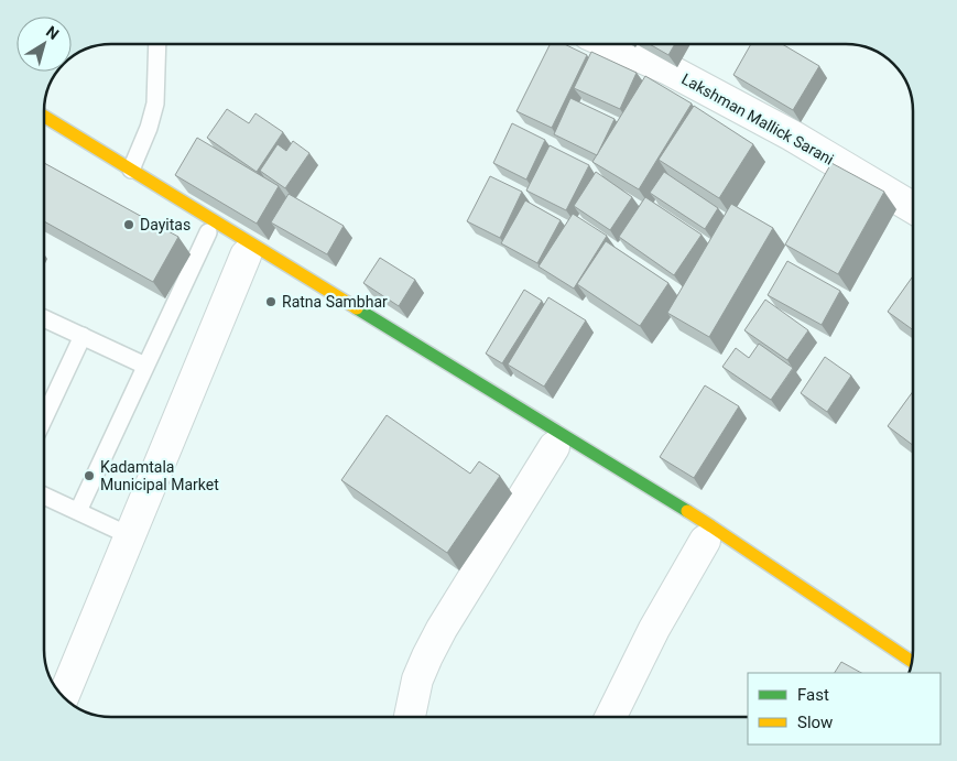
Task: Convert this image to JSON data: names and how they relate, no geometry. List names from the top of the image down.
{
  "streets": {
    "street": ["Lakshman Mallick Sarani"]
  },
  "places": ["Dayitas", "Ratna Sambhar", "Kadamtala Municipal Market"],
  "legend": ["Fast", "Slow"],
  "north": "top right"
}
